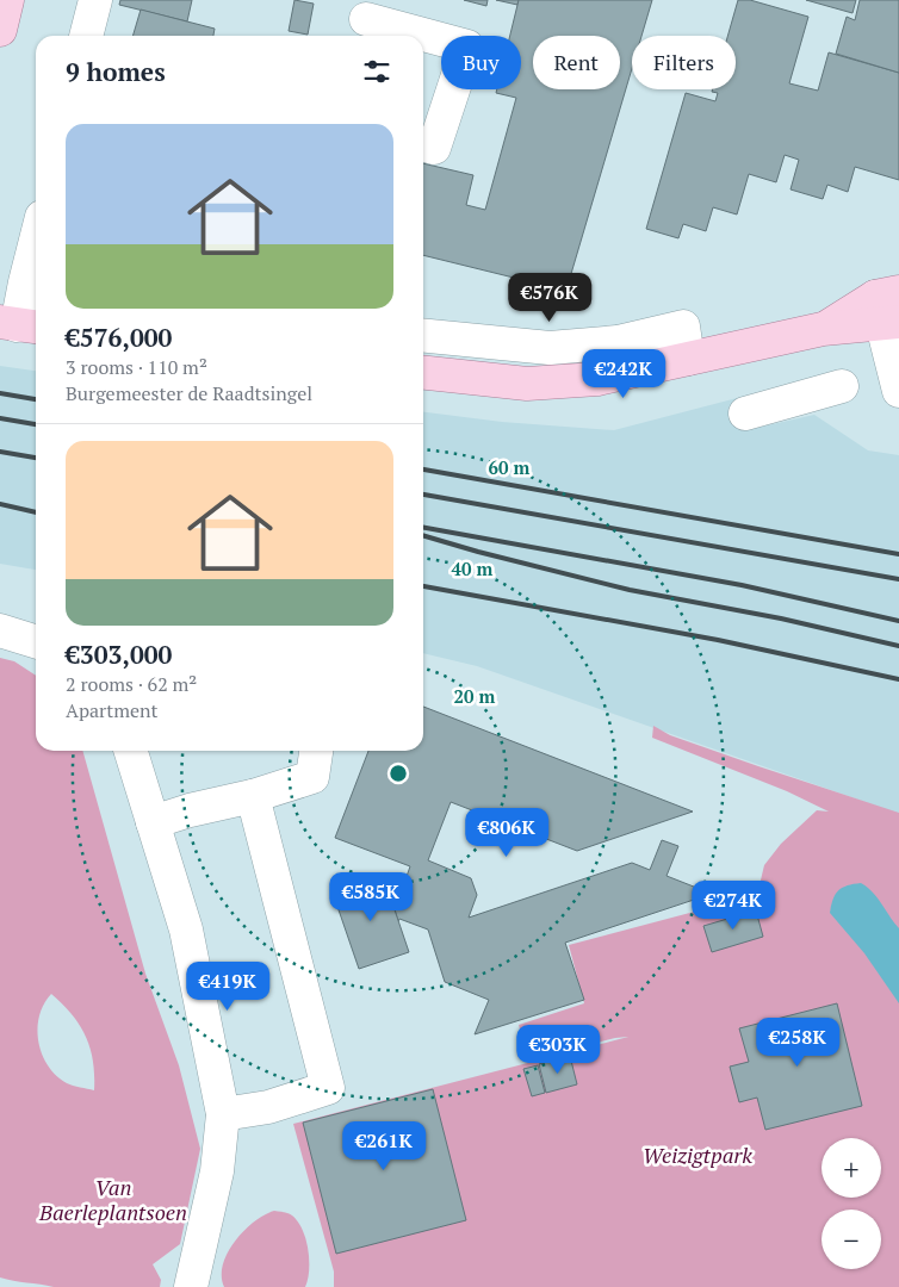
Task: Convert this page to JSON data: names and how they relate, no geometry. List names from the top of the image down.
{
  "parks": ["Weizigtpark", "Van Baerleplantsoen"],
  "page": {
    "chip": ["Buy", "Rent", "Filters"],
    "heading": "9 homes",
    "list": [
      {
        "name": "€576,000",
        "note": "3 rooms · 110 m² · Burgemeester de Raadtsingel"
      },
      {
        "name": "€303,000",
        "note": "2 rooms · 62 m² · Apartment"
      }
    ],
    "price": [
      "€576K",
      "€242K",
      "€806K",
      "€585K",
      "€274K",
      "€419K",
      "€258K",
      "€303K",
      "€261K"
    ],
    "map_buttons": ["+", "−"]
  },
  "rings": ["60 m", "40 m", "20 m"]
}
